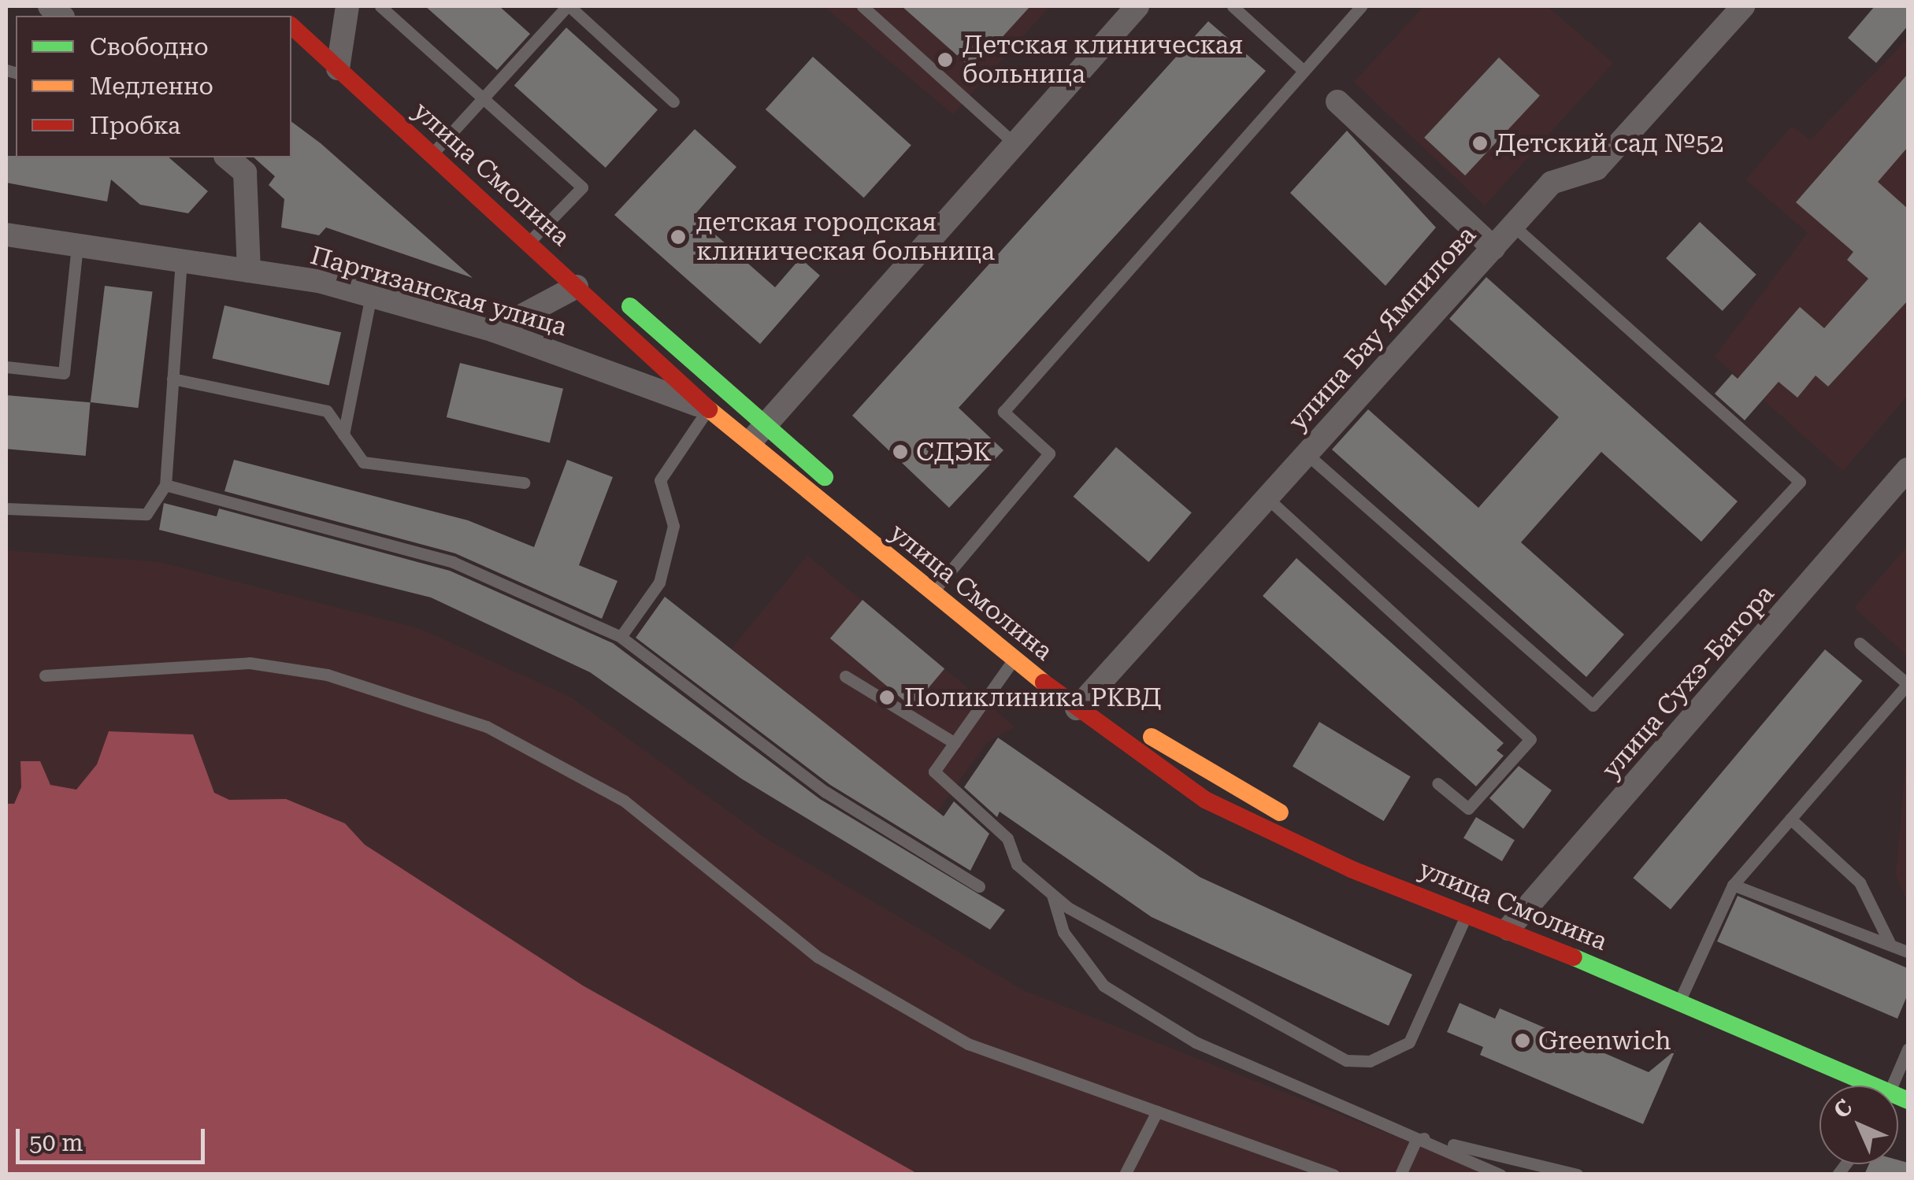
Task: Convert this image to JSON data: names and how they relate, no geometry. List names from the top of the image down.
{
  "streets": {
    "main road": ["улица Смолина"],
    "street": ["Партизанская улица", "улица Бау Ямпилова", "улица Сухэ-Батора"]
  },
  "crossings": [
    ["улица Смолина", "Партизанская улица"],
    ["улица Смолина", "улица Бау Ямпилова"],
    ["улица Смолина", "улица Сухэ-Батора"]
  ],
  "places": [
    "Детская клиническая больница",
    "Детский сад №52",
    "детская городская клиническая больница",
    "СДЭК",
    "Поликлиника РКВД",
    "Greenwich"
  ],
  "legend": ["Свободно", "Медленно", "Пробка"],
  "scale_bar": "50 m",
  "north": "top left"
}
